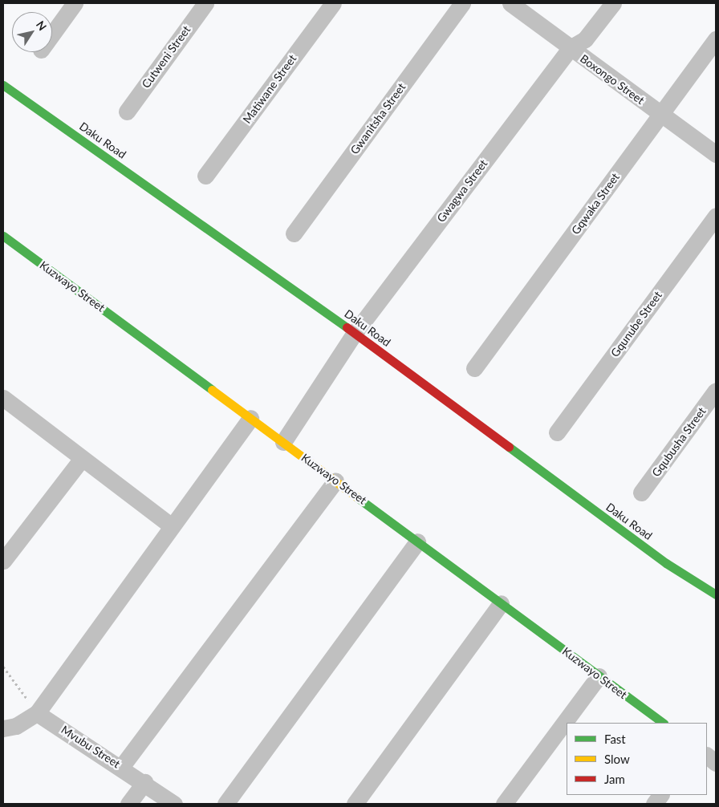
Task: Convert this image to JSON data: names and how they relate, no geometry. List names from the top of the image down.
{
  "streets": {
    "main road": ["Daku Road", "Kuzwayo Street"],
    "street": [
      "Cutweni Street",
      "Boxongo Street",
      "Matiwane Street",
      "Gwanitsha Street",
      "Gwagwa Street",
      "Gqwaka Street",
      "Gqunube Street",
      "Gqubusha Street",
      "Mvubu Street"
    ]
  },
  "crossings": [
    ["Boxongo Street", "Gwagwa Street"],
    ["Boxongo Street", "Gqwaka Street"],
    ["Daku Road", "Gwagwa Street"],
    ["Gwagwa Street", "Kuzwayo Street"]
  ],
  "legend": ["Fast", "Slow", "Jam"],
  "north": "top right"
}
